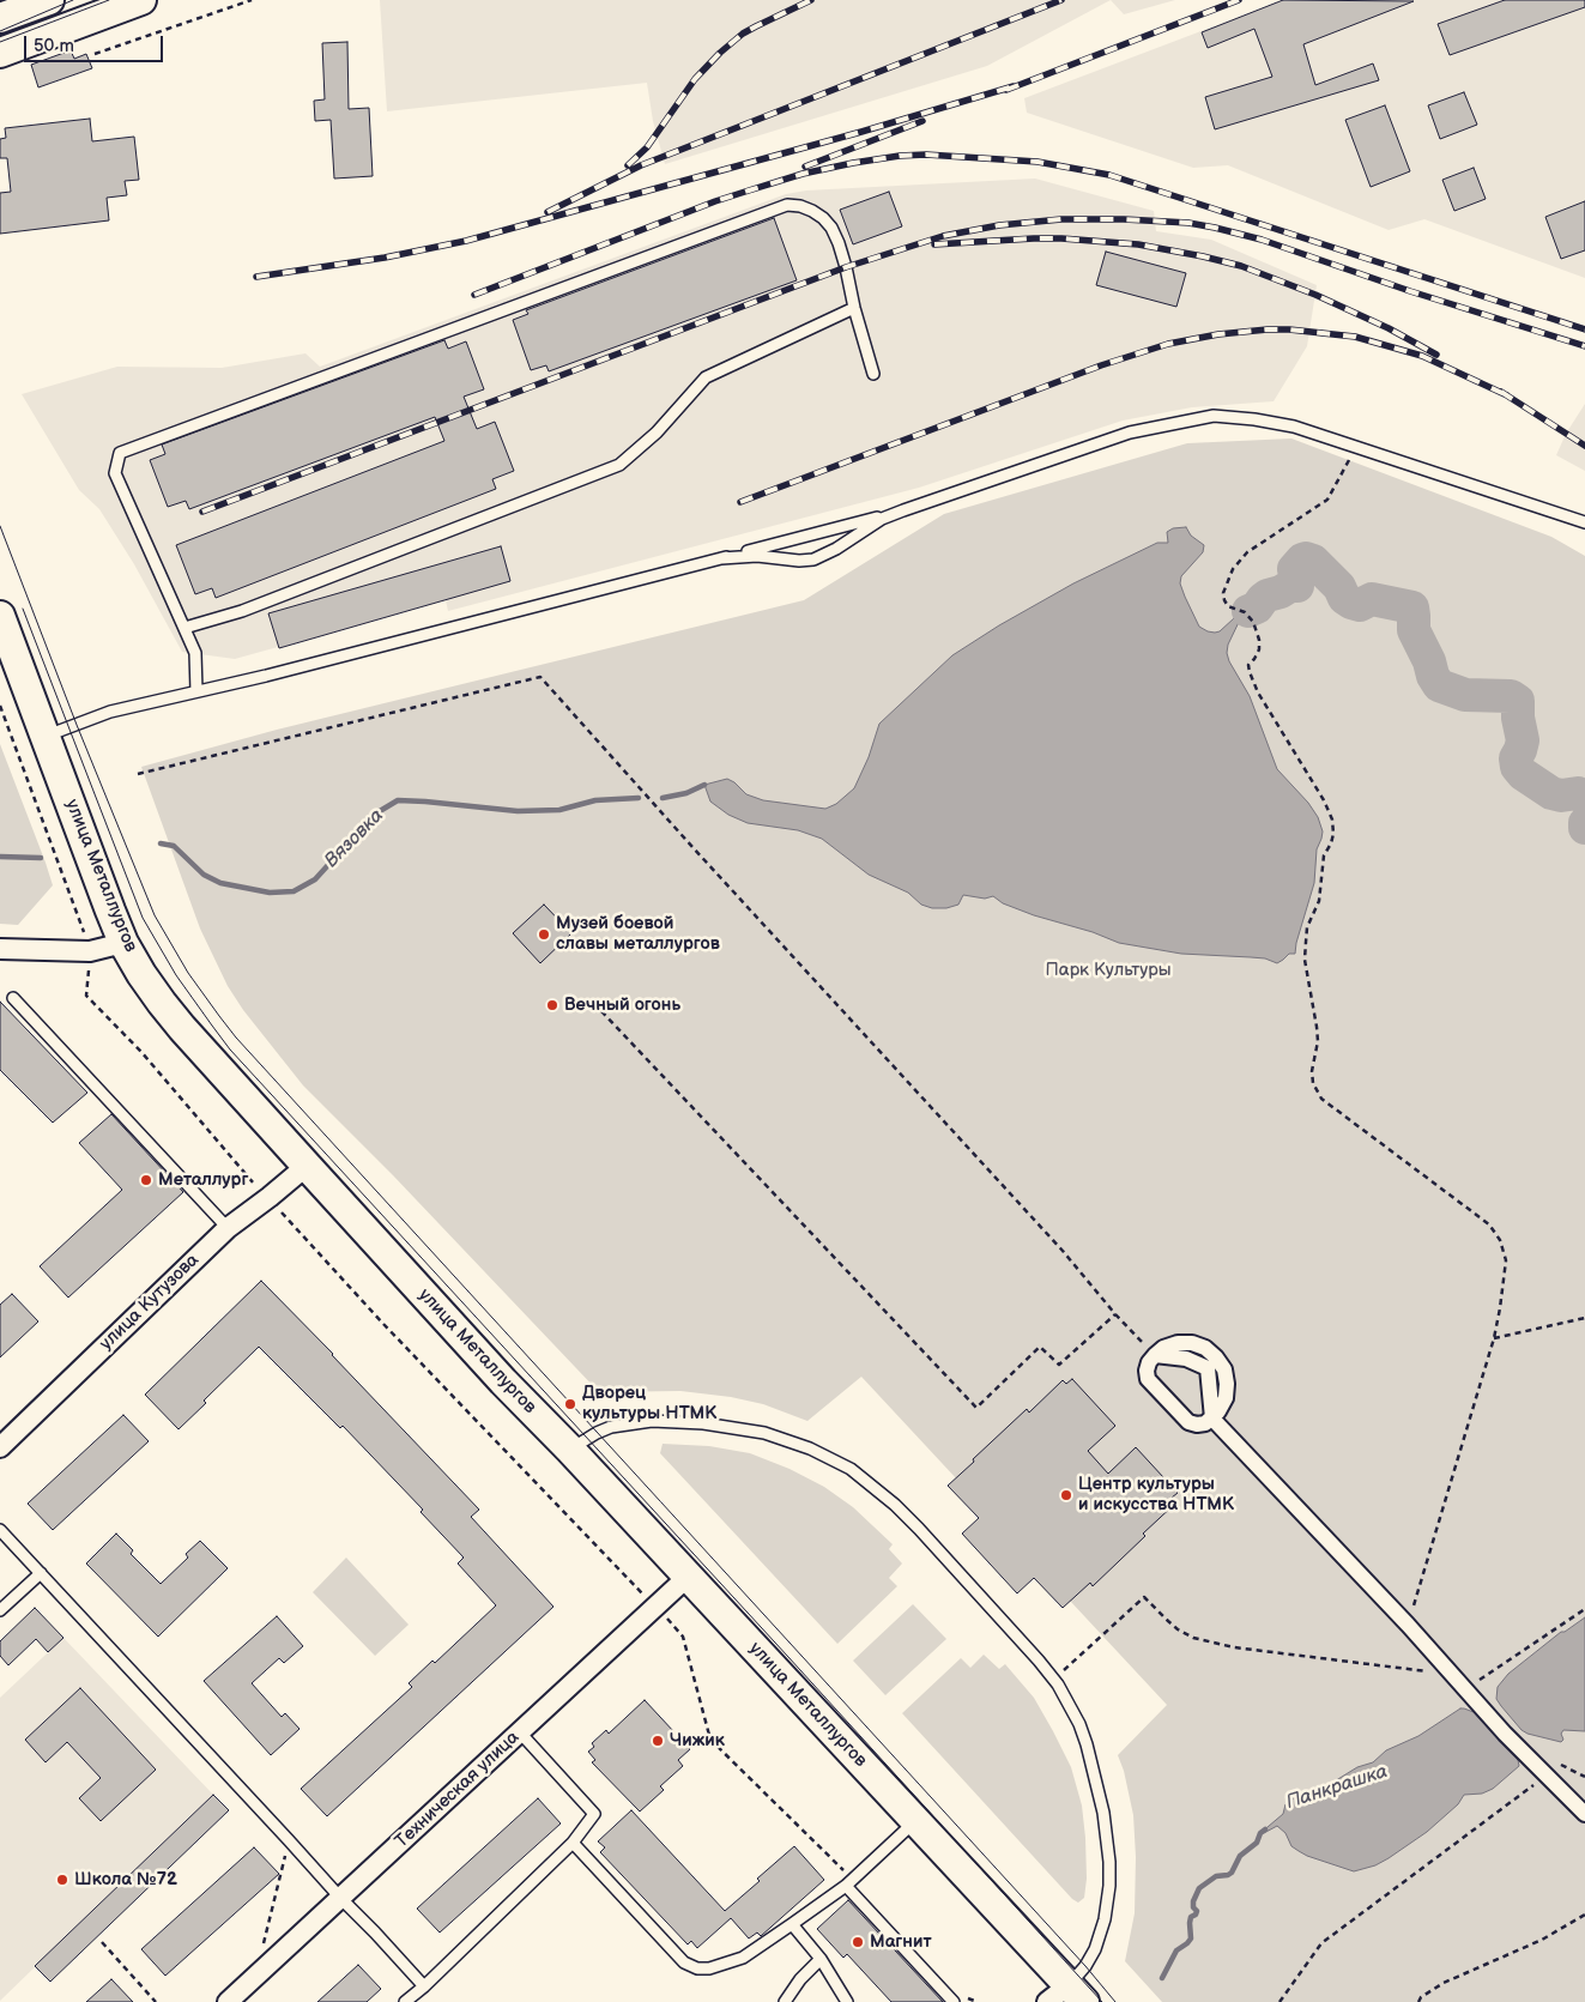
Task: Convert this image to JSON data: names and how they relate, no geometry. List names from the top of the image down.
{
  "streets": {
    "main road": ["улица Металлургов"],
    "street": ["улица Кутузова", "Техническая улица"]
  },
  "crossings": [
    ["улица Металлургов", "улица Кутузова"],
    ["улица Металлургов", "Техническая улица"]
  ],
  "water": ["Вязовка", "Панкрашка"],
  "parks": ["Парк Культуры"],
  "places": [
    "Музей боевой славы металлургов",
    "Вечный огонь",
    "Металлург",
    "Дворец культуры НТМК",
    "Центр культуры и искусства НТМК",
    "Чижик",
    "Школа №72",
    "Магнит"
  ],
  "scale_bar": "50 m"
}
